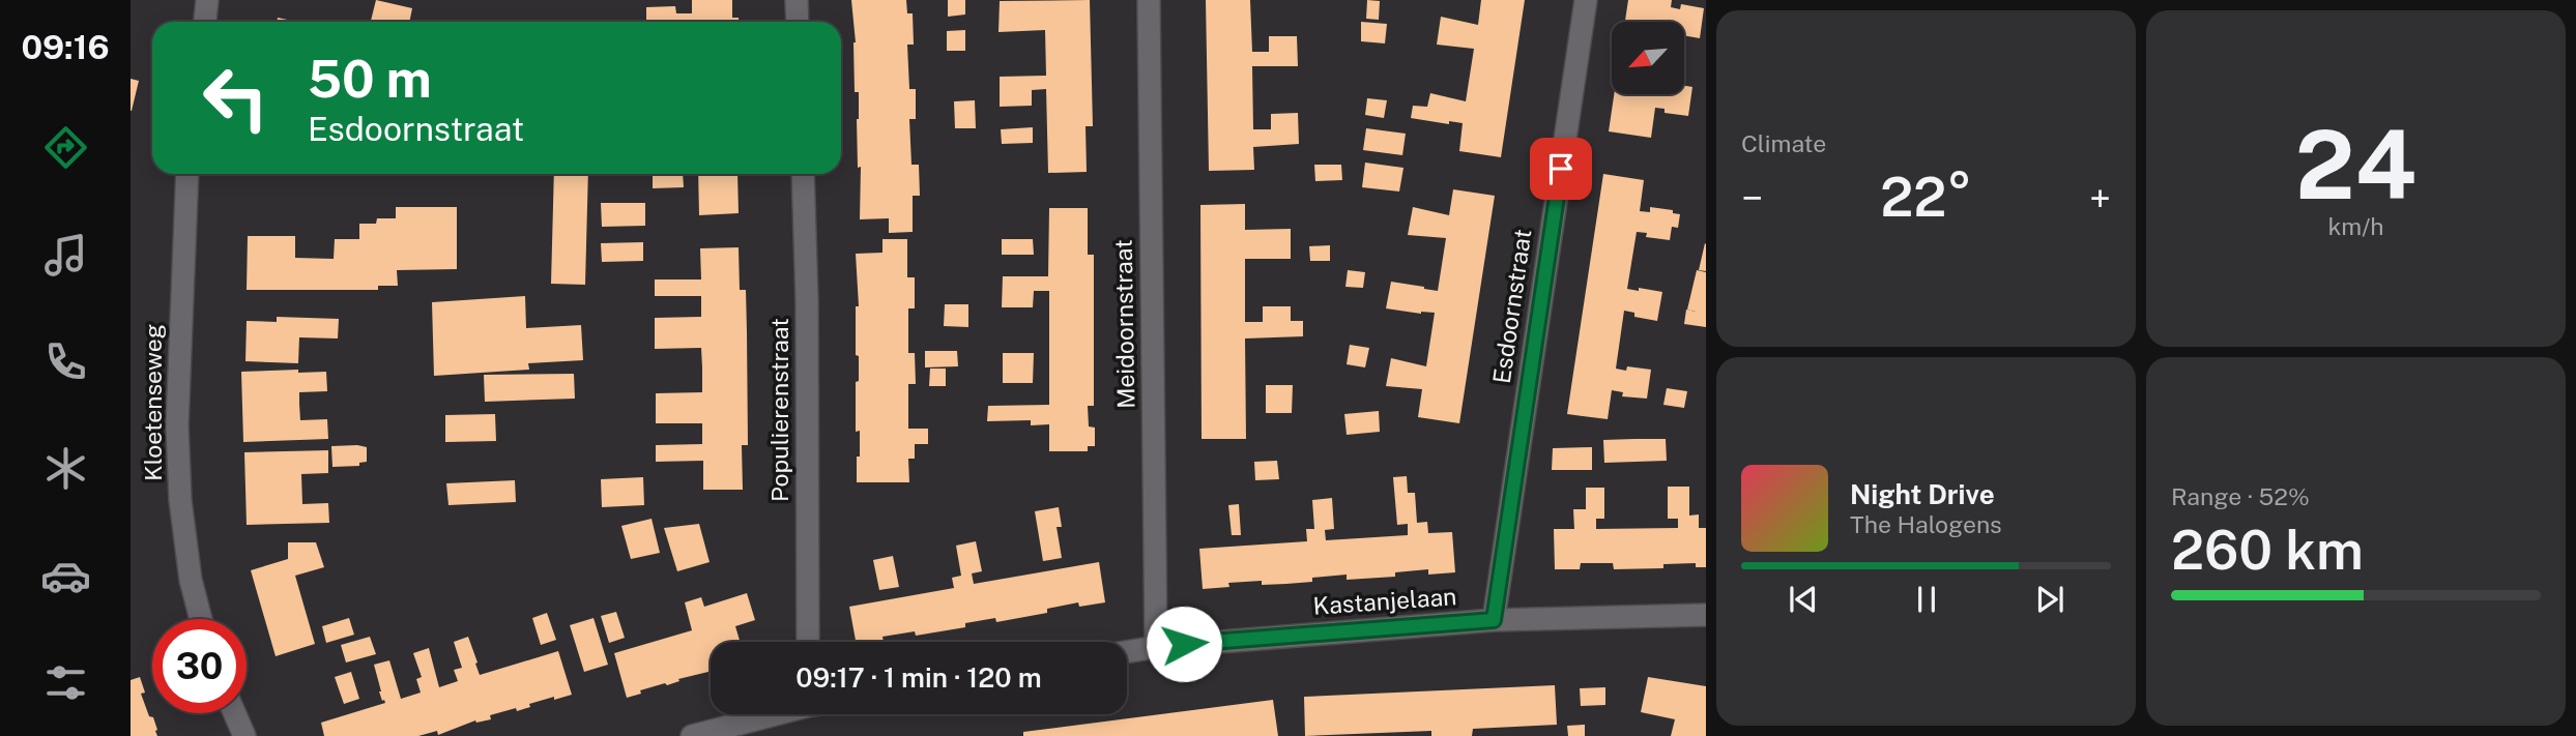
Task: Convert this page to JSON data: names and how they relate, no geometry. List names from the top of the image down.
{
  "streets": {
    "street": [
      "Esdoornstraat",
      "Meidoornstraat",
      "Kloetenseweg",
      "Populierenstraat",
      "Kastanjelaan"
    ]
  },
  "crossings": [
    ["Esdoornstraat", "Kastanjelaan"],
    ["Meidoornstraat", "Kastanjelaan"]
  ],
  "north": "bottom left",
  "page": {
    "tabs": "09:16",
    "tile": [
      "Climate",
      ["24", "km/h"],
      ["Range · 52%", "260 km"]
    ],
    "turn": ["50 m", "Esdoornstraat"],
    "heat": ["−", "22°", "+"],
    "song": ["Night Drive", "The Halogens"],
    "limit": "30",
    "trip": "09:17 · 1 min · 120 m"
  }
}
